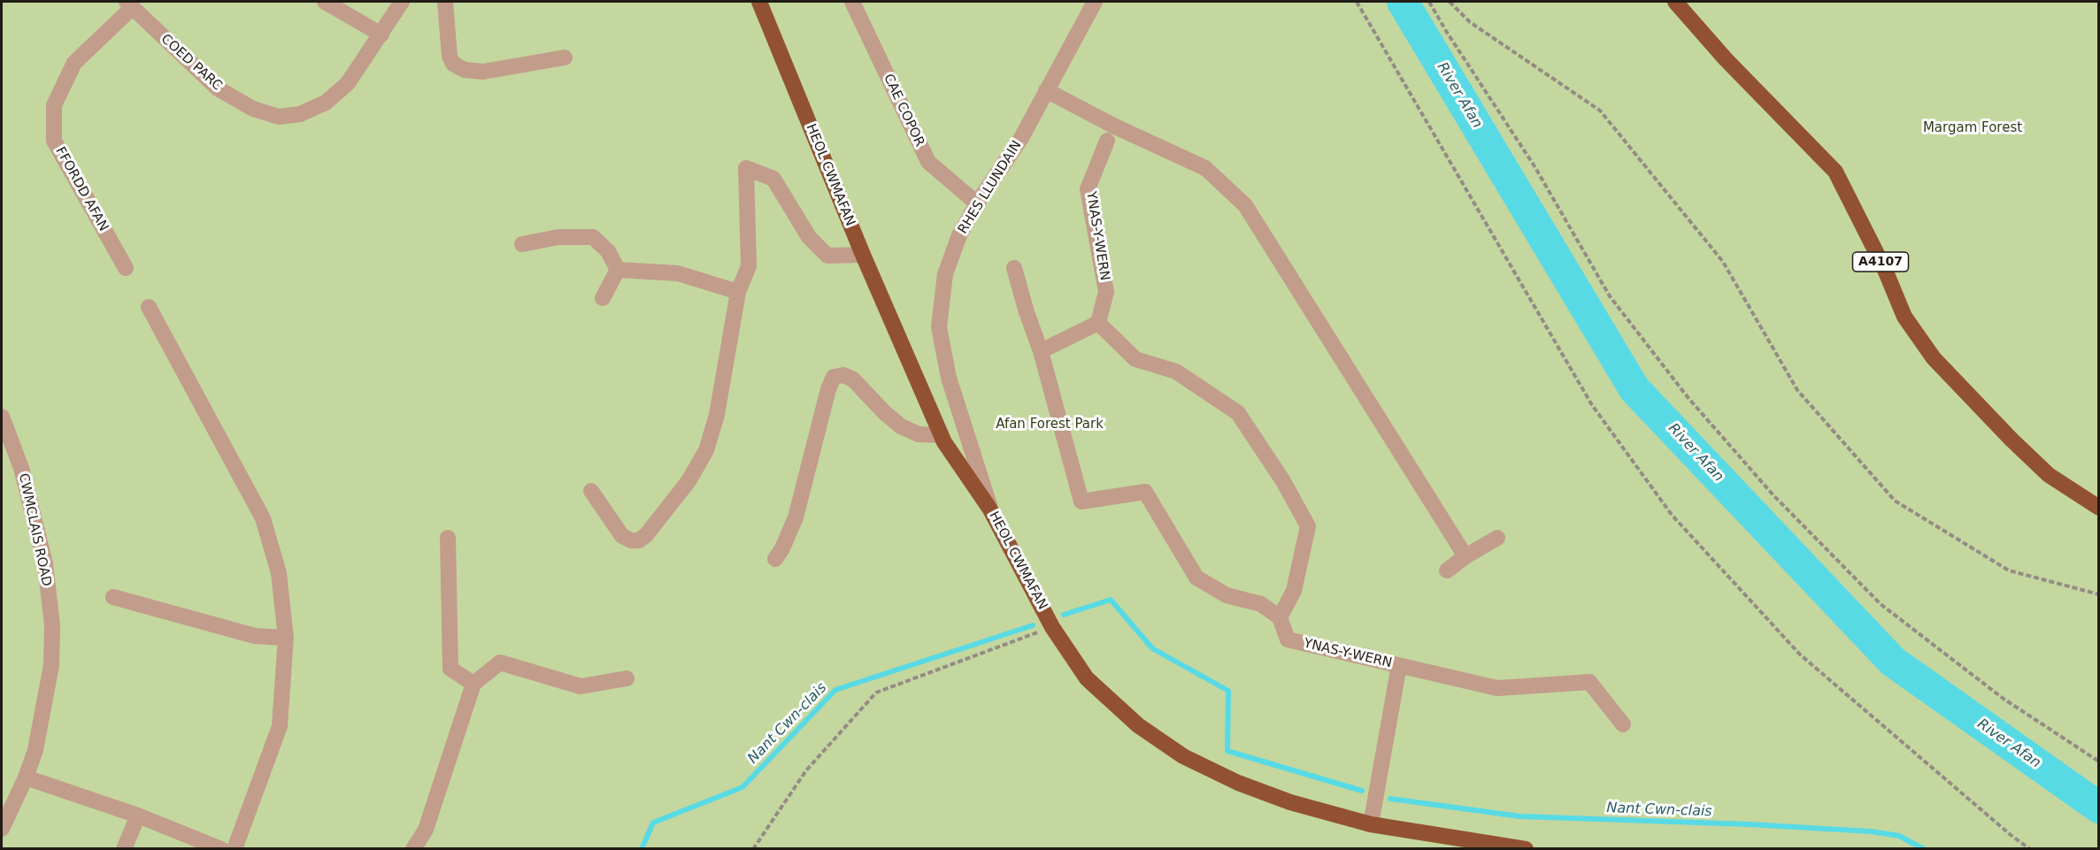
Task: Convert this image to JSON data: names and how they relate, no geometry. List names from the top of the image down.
{
  "streets": {
    "main road": ["HEOL CWMAFAN", "A4107"],
    "street": [
      "COED PARC",
      "CAE COPOR",
      "RHES LLUNDAIN",
      "FFORDD AFAN",
      "YNAS-Y-WERN",
      "CWMCLAIS ROAD"
    ]
  },
  "crossings": [
    ["COED PARC", "FFORDD AFAN"],
    ["CAE COPOR", "RHES LLUNDAIN"],
    ["HEOL CWMAFAN", "RHES LLUNDAIN"],
    ["HEOL CWMAFAN", "YNAS-Y-WERN"]
  ],
  "water": ["River Afan", "Nant Cwn-clais"],
  "parks": ["Margam Forest", "Afan Forest Park"]
}
